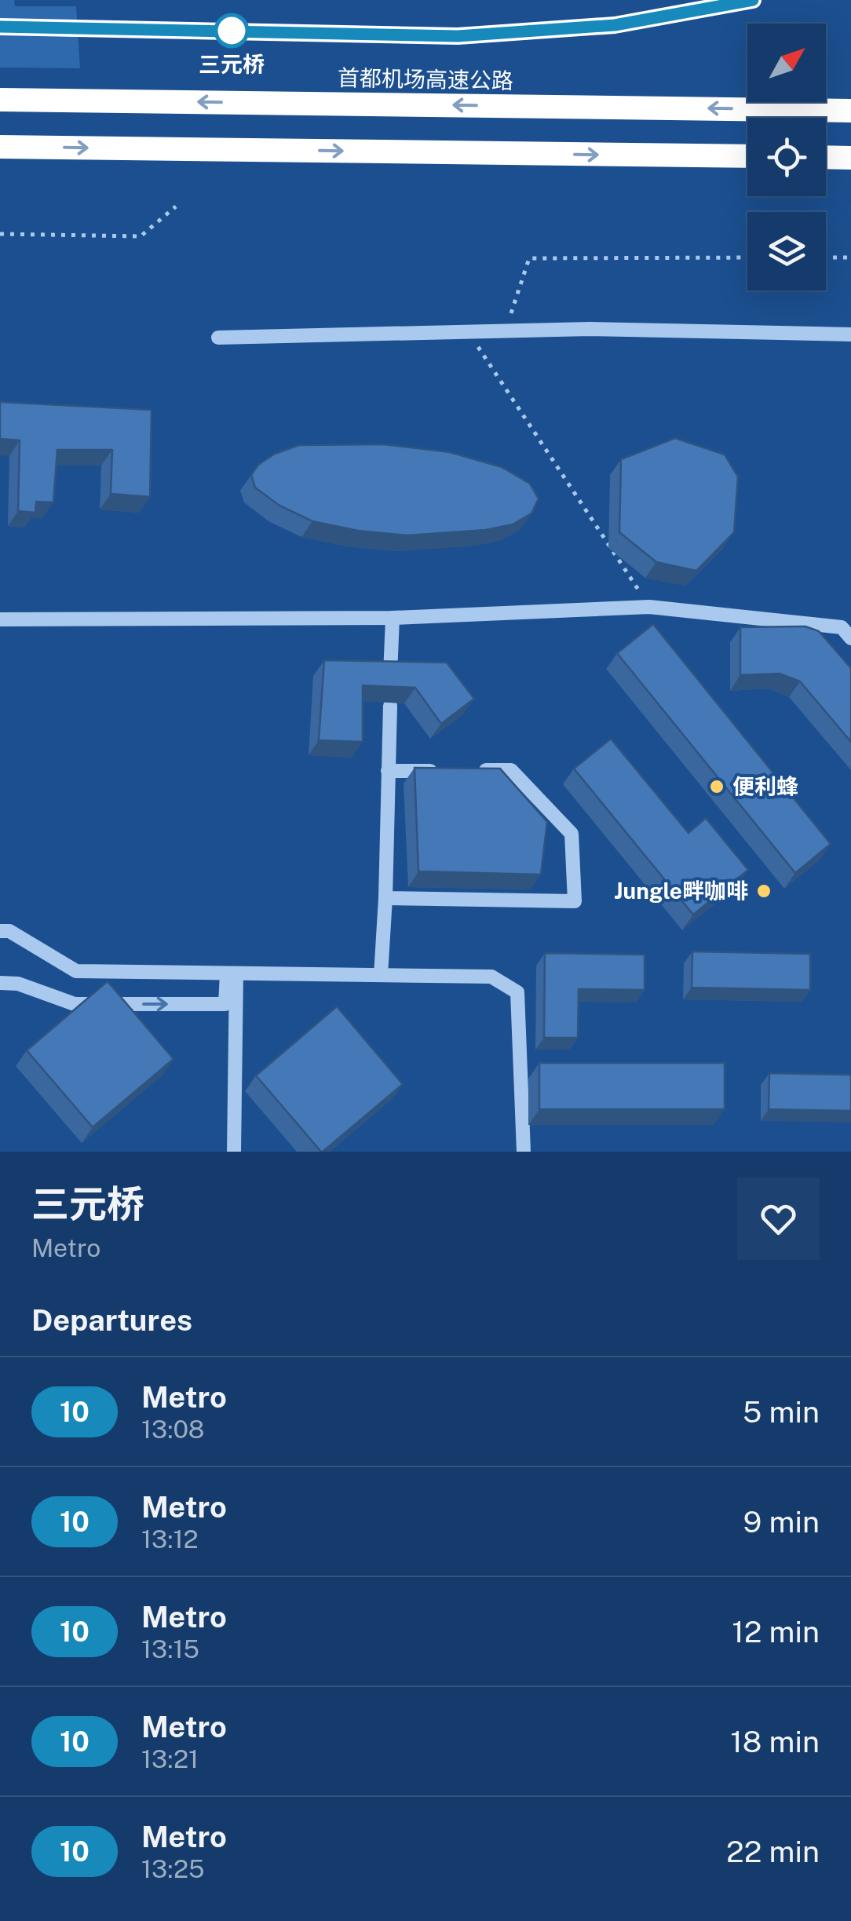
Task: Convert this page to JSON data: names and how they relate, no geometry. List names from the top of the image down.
{
  "streets": {
    "highway": ["首都机场高速公路"]
  },
  "places": ["三元桥", "便利蜂", "Jungle畔咖啡"],
  "lines": ["metro line 10"],
  "north": "top right",
  "page": {
    "heading": [
      ["三元桥", "Metro"],
      "Departures"
    ],
    "list": [
      {
        "mark": "10",
        "name": "Metro",
        "note": "13:08",
        "value": "5 min"
      },
      {
        "mark": "10",
        "name": "Metro",
        "note": "13:12",
        "value": "9 min"
      },
      {
        "mark": "10",
        "name": "Metro",
        "note": "13:15",
        "value": "12 min"
      },
      {
        "mark": "10",
        "name": "Metro",
        "note": "13:21",
        "value": "18 min"
      },
      {
        "mark": "10",
        "name": "Metro",
        "note": "13:25",
        "value": "22 min"
      }
    ]
  }
}
